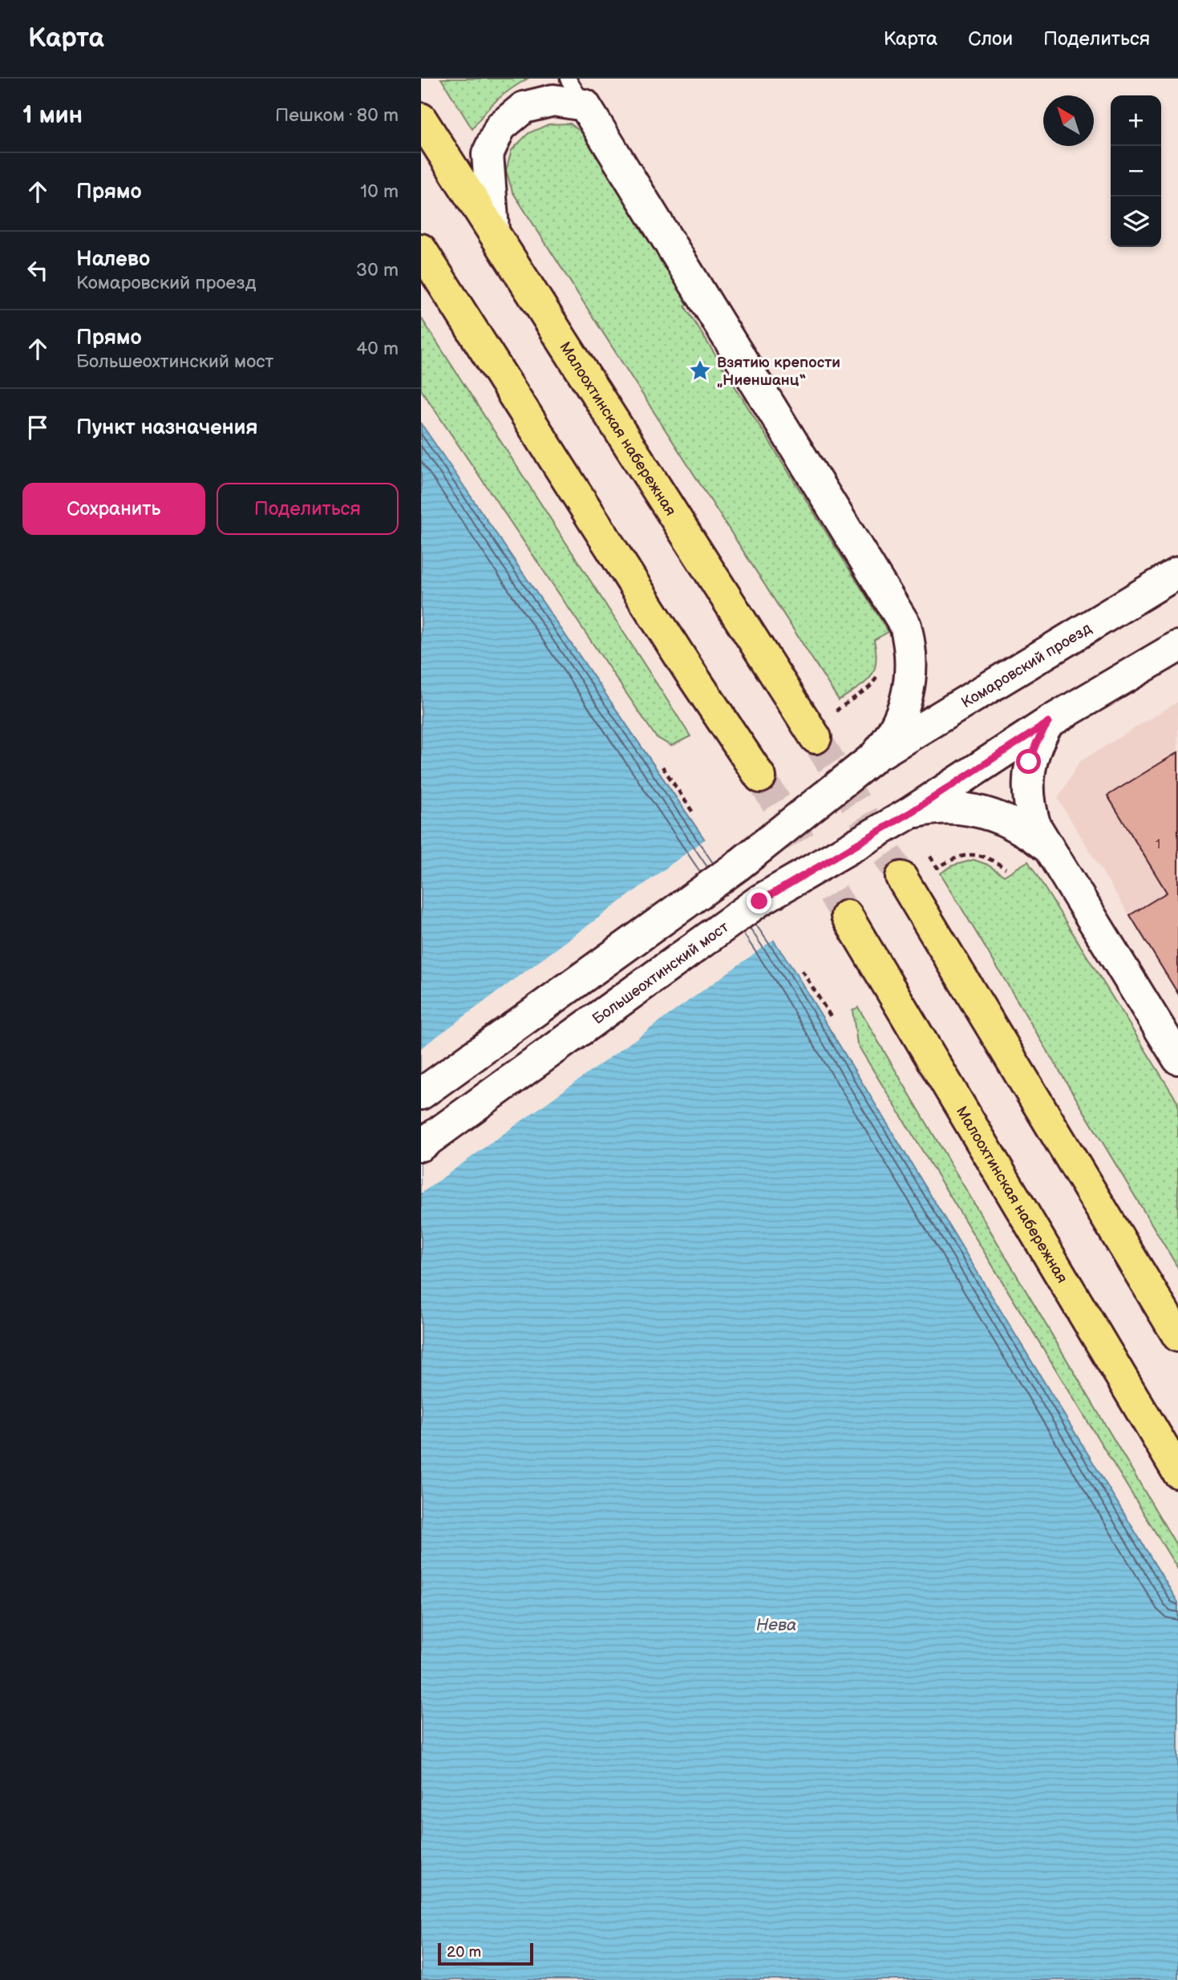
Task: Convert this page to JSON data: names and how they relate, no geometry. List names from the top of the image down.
{
  "streets": {
    "main road": ["Малоохтинская набережная", "Комаровский проезд", "Большеохтинский мост"]
  },
  "water": ["Нева"],
  "places": {
    "place": ["Взятию крепости „Ниеншанц“"]
  },
  "house_numbers": ["1"],
  "scale_bar": "20 m",
  "north": "top left",
  "page": {
    "header": "Карта",
    "nav": ["Карта", "Слои", "Поделиться"],
    "heading": ["1 мин", "Пешком · 80 m"],
    "map_buttons": ["+", "−"],
    "list": [
      ["Прямо", "10 m"],
      ["Налево", "Комаровский проезд", "30 m"],
      ["Прямо", "Большеохтинский мост", "40 m"],
      "Пункт назначения"
    ],
    "buttons": ["Сохранить", "Поделиться"],
    "scale": "20 m"
  }
}
